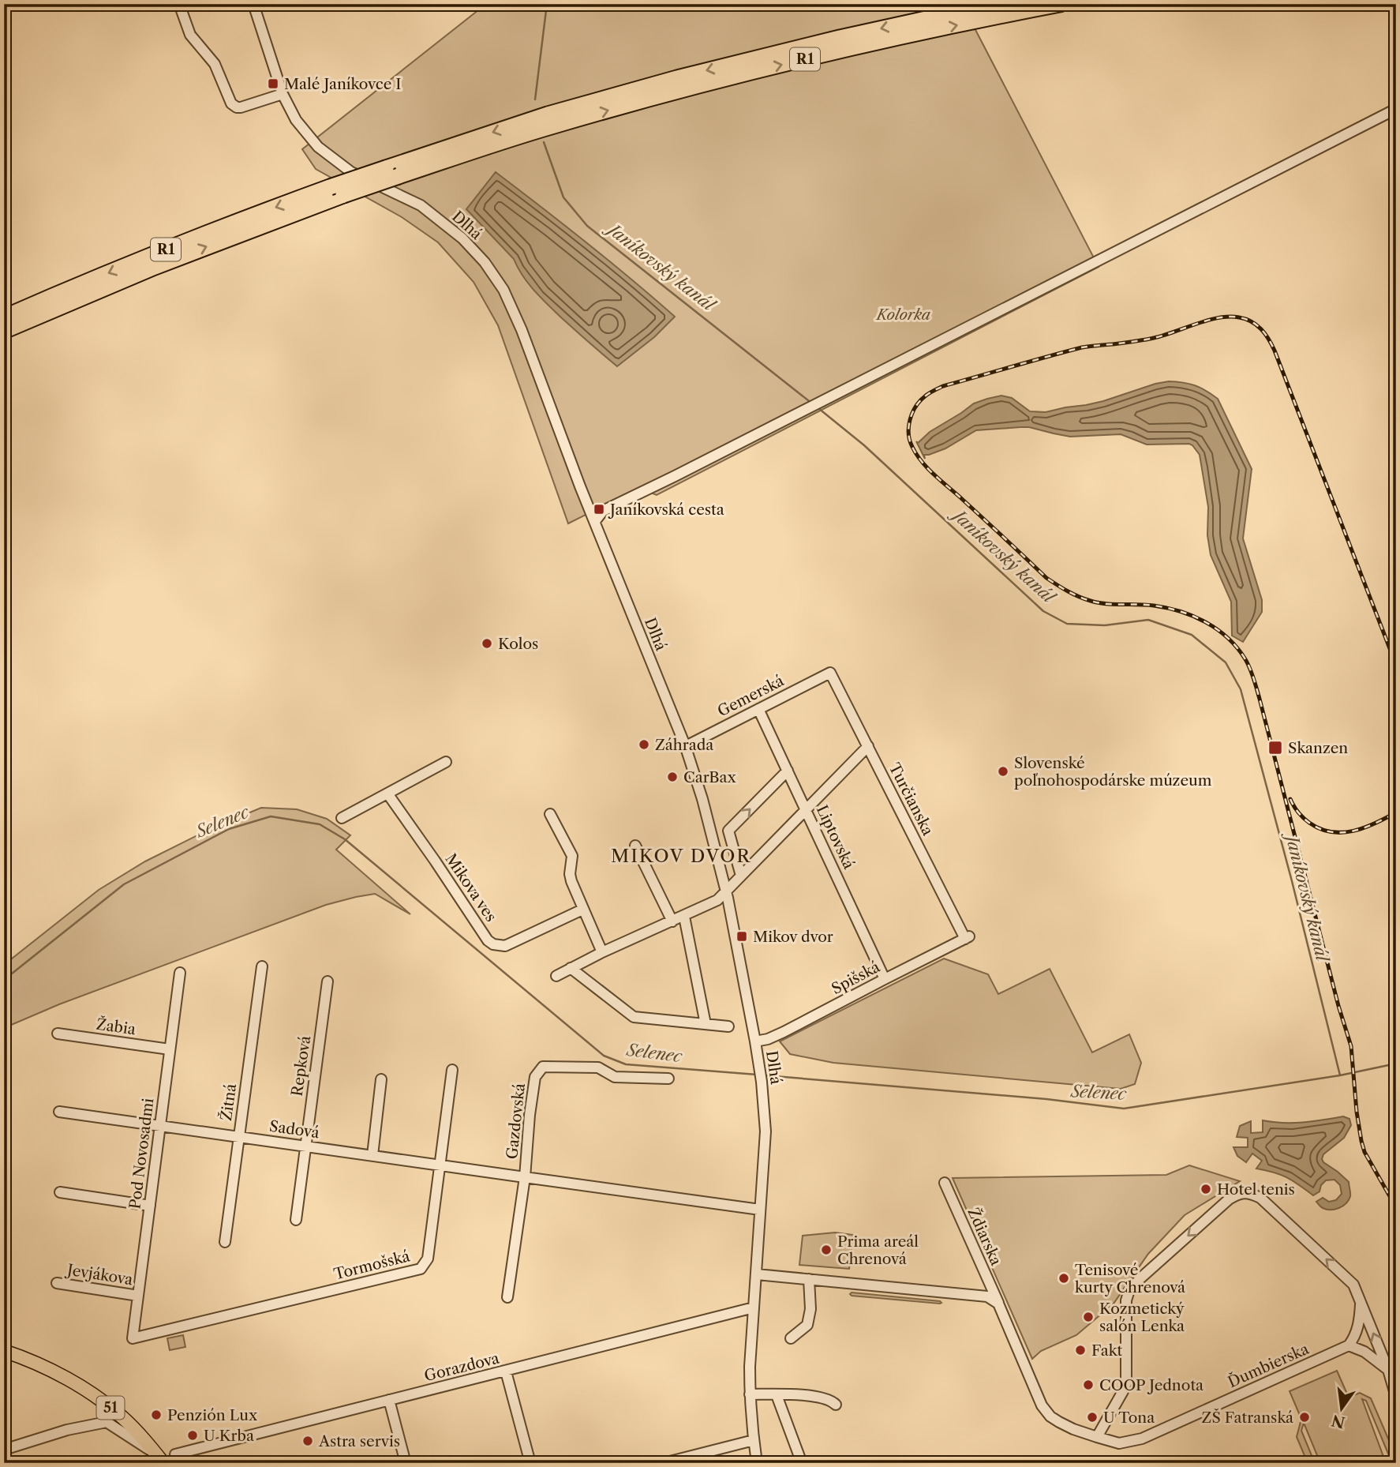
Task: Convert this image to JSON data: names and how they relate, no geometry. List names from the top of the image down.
{
  "streets": {
    "highway": ["R1"],
    "main road": ["51"],
    "street": [
      "Dlhá",
      "Gemerská",
      "Turčianska",
      "Liptovská",
      "Mikova ves",
      "Spišská",
      "Žabia",
      "Repková",
      "Žitná",
      "Gazdovská",
      "Sadová",
      "Pod Novosadmi",
      "Ždiarska",
      "Tormošská",
      "Jevjákova",
      "Ďumbierska",
      "Gorazdova"
    ]
  },
  "crossings": [
    ["Dlhá", "Gemerská"],
    ["Dlhá", "Spišská"],
    ["Dlhá", "Sadová"],
    ["Dlhá", "Gorazdova"],
    ["Gemerská", "Turčianska"],
    ["Gemerská", "Liptovská"],
    ["Turčianska", "Spišská"],
    ["Liptovská", "Spišská"],
    ["Žabia", "Pod Novosadmi"],
    ["Repková", "Sadová"],
    ["Žitná", "Sadová"],
    ["Gazdovská", "Sadová"],
    ["Sadová", "Pod Novosadmi"],
    ["Sadová", "Tormošská"],
    ["Pod Novosadmi", "Tormošská"],
    ["Pod Novosadmi", "Jevjákova"],
    ["Ždiarska", "Ďumbierska"]
  ],
  "districts": ["MIKOV DVOR"],
  "water": ["Janíkovský kanál", "Selenec"],
  "parks": ["Kolorka"],
  "places": {
    "transit": [
      "Malé Janíkovce I",
      "Janíkovská cesta",
      "Skanzen",
      "Mikov dvor"
    ],
    "other": [
      "Kolos",
      "Záhrada",
      "Slovenské poľnohospodárske múzeum",
      "CarBax",
      "Hotel tenis",
      "Prima areál Chrenová",
      "Tenisové kurty Chrenová",
      "Kozmetický salón Lenka",
      "Fakt",
      "COOP Jednota",
      "Penzión Lux",
      "U Tona",
      "ZŠ Fatranská",
      "U Krba",
      "Astra servis"
    ]
  },
  "north": "bottom"
}
